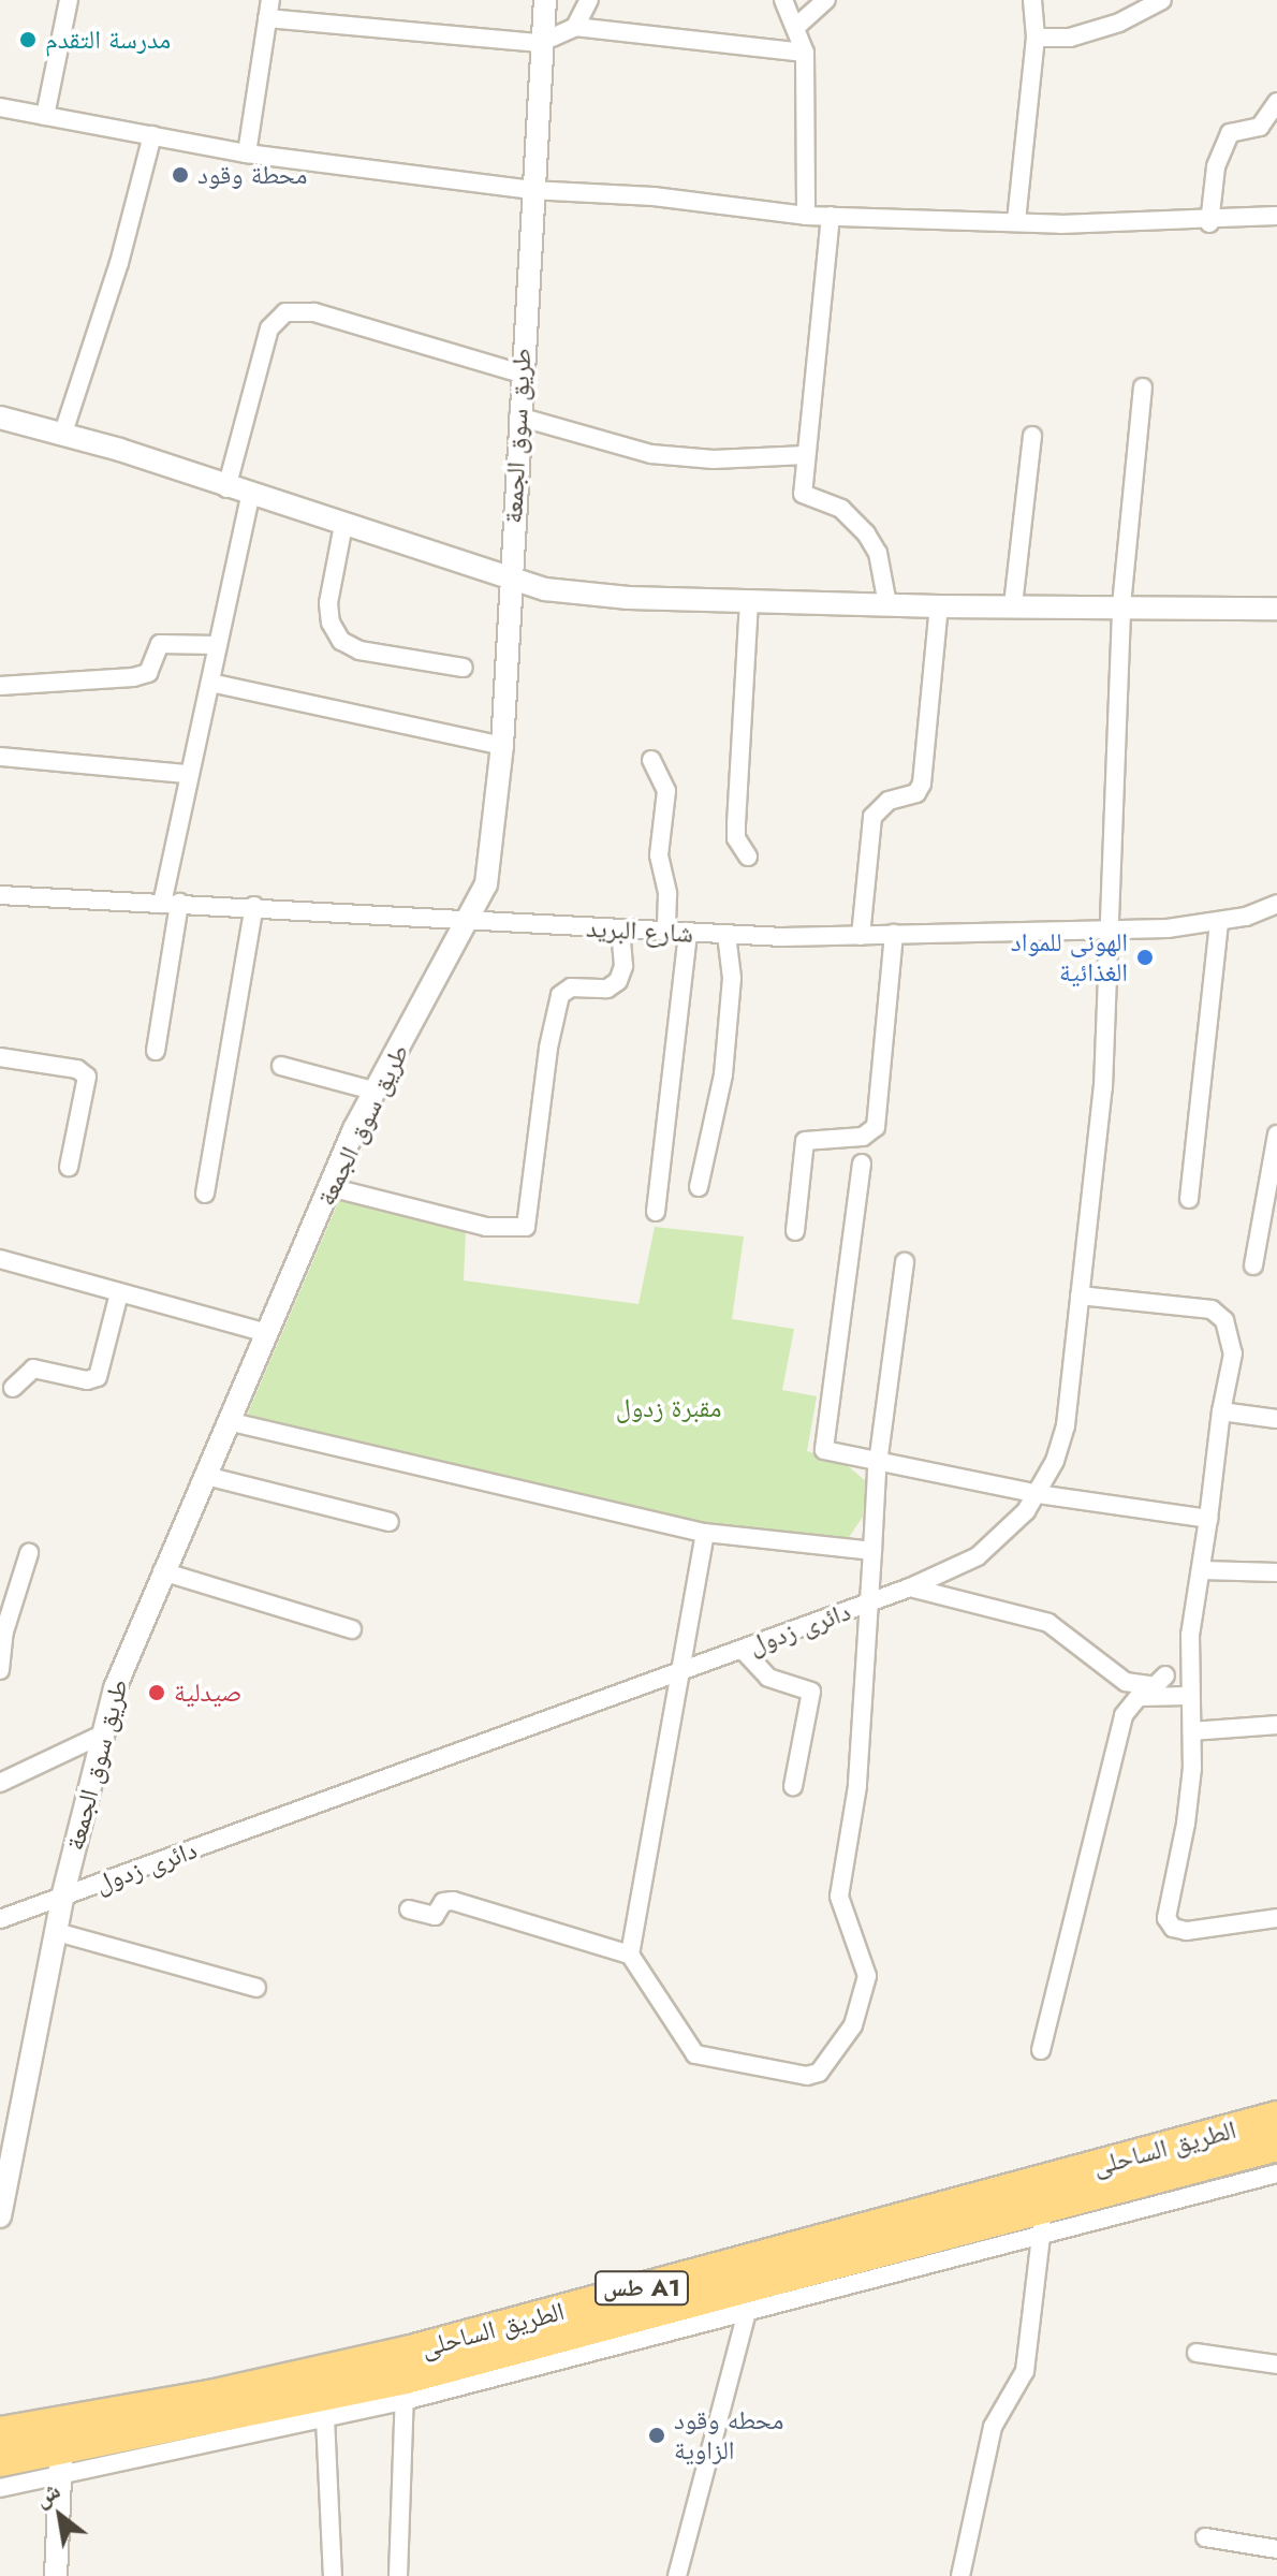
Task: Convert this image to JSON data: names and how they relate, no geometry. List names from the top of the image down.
{
  "streets": {
    "highway": ["الطريق الساحلى", "طس A1"],
    "street": ["طريق سوق الجمعة", "شارع البريد", "دائرى زدول"]
  },
  "crossings": [
    ["طريق سوق الجمعة", "شارع البريد"],
    ["طريق سوق الجمعة", "دائرى زدول"],
    ["شارع البريد", "دائرى زدول"]
  ],
  "parks": ["مقبرة زدول"],
  "places": [
    "مدرسة التقدم",
    "محطة وقود",
    "الهونى للمواد الغذائية",
    "صيدلية",
    "محطه وقود الزاوية"
  ],
  "north": "top left"
}
